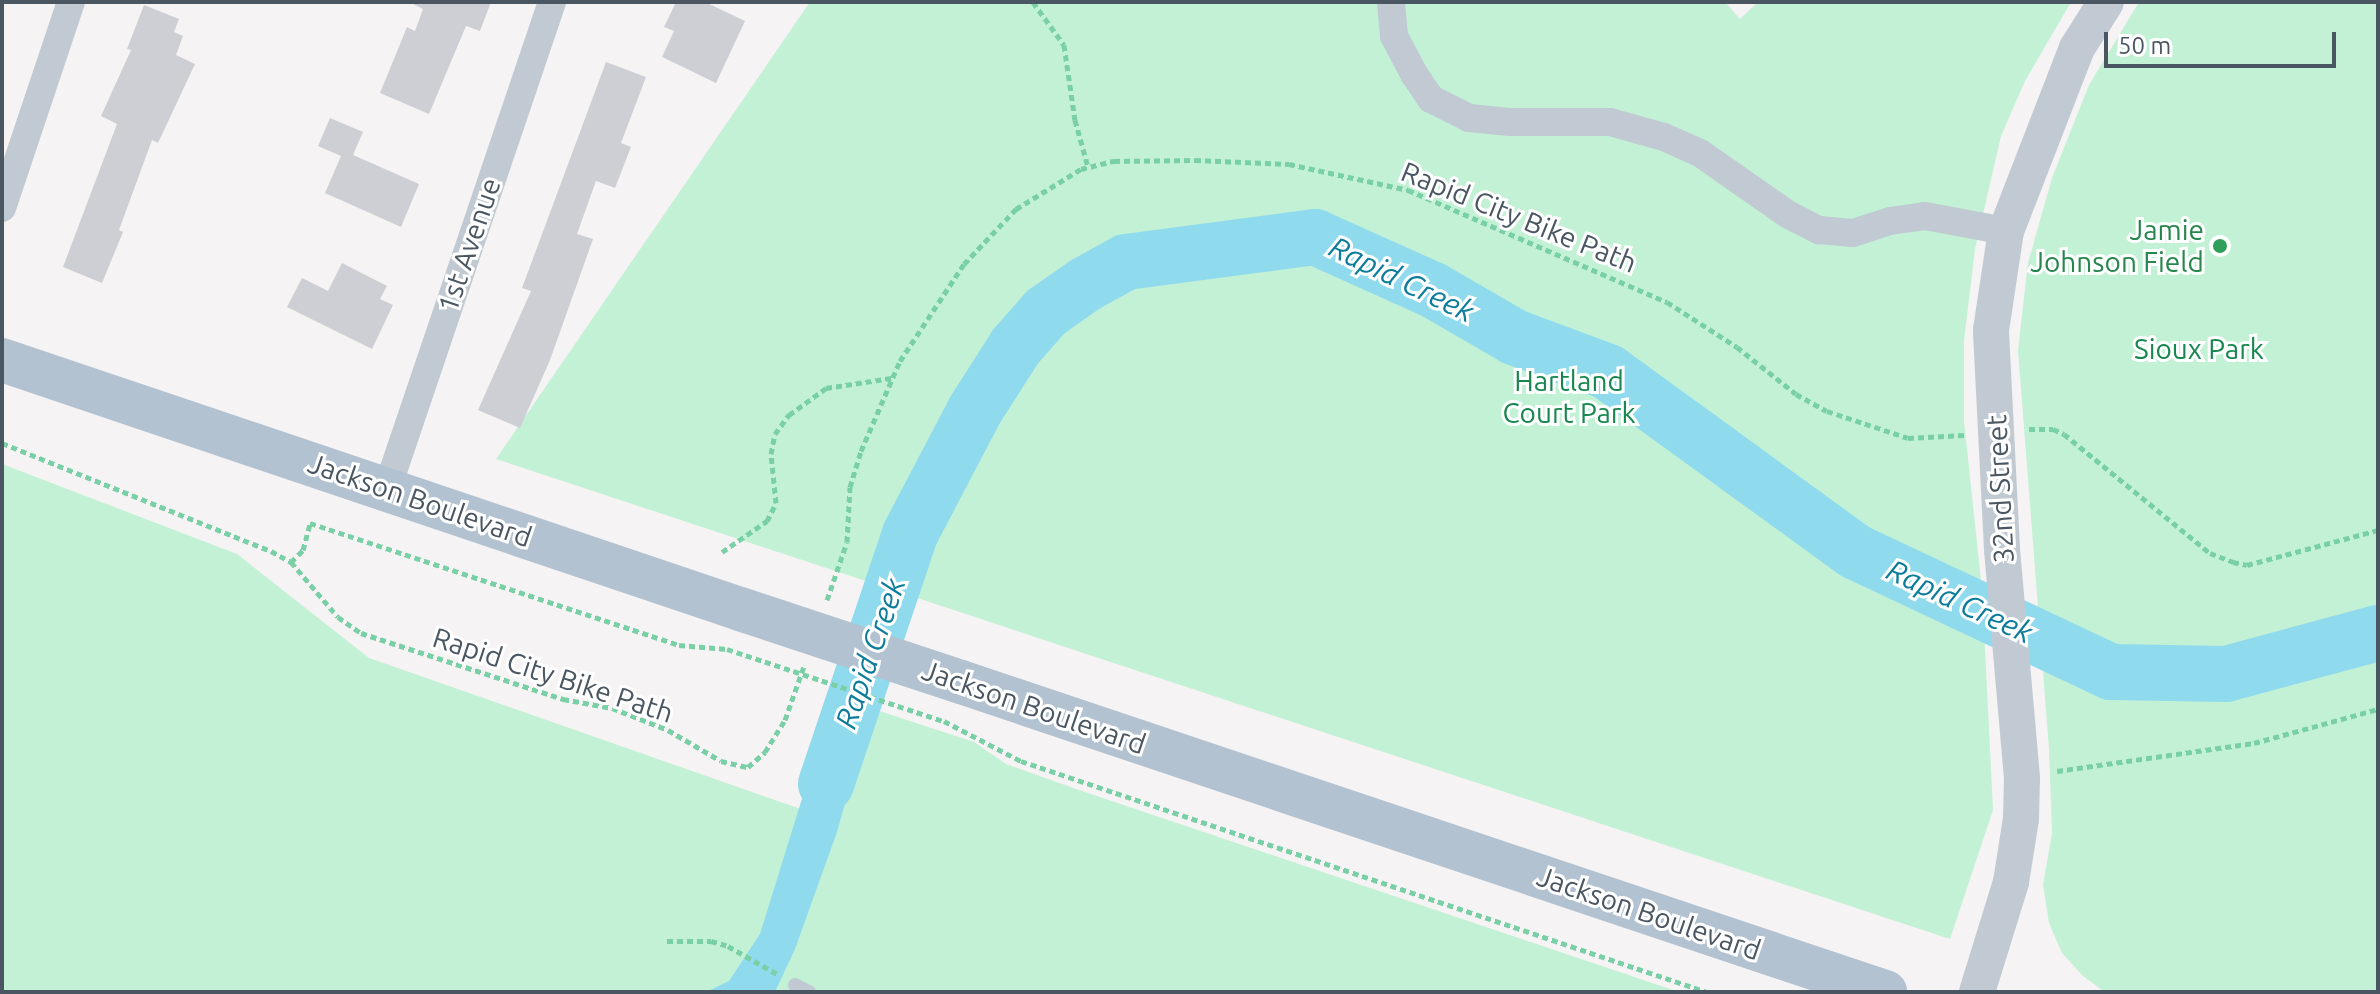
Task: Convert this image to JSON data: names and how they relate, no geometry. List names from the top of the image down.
{
  "streets": {
    "main road": ["Jackson Boulevard"],
    "street": ["1st Avenue", "32nd Street"],
    "path": ["Rapid City Bike Path"]
  },
  "crossings": [
    ["Rapid City Bike Path", "32nd Street"],
    ["1st Avenue", "Jackson Boulevard"]
  ],
  "water": ["Rapid Creek"],
  "parks": ["Sioux Park", "Hartland Court Park"],
  "places": ["Jamie Johnson Field"],
  "scale_bar": "50 m"
}
